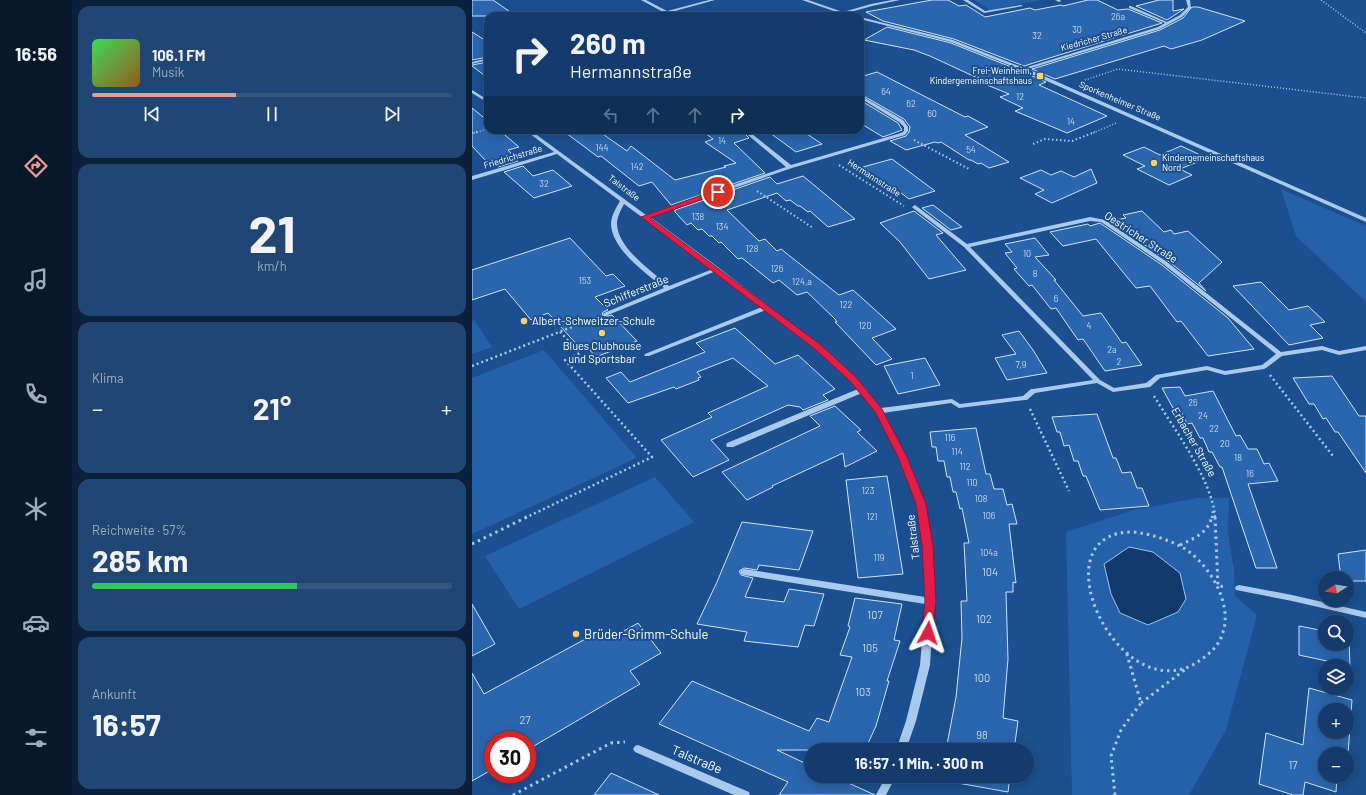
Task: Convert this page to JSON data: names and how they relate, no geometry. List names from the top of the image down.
{
  "streets": {
    "street": [
      "Kiedricher Straße",
      "Sporkenheimer Straße",
      "Friedrichstraße",
      "Hermannstraße",
      "Talstraße",
      "Oestricher Straße",
      "Schifferstraße"
    ],
    "path": ["Erbacher Straße"]
  },
  "crossings": [
    ["Kiedricher Straße", "Sporkenheimer Straße"],
    ["Friedrichstraße", "Talstraße"],
    ["Hermannstraße", "Talstraße"],
    ["Talstraße", "Schifferstraße"]
  ],
  "places": {
    "transit": ["Frei-Weinheim, Kindergemeinschaftshaus"],
    "other": [
      "Kindergemeinschaftshaus Nord",
      "Albert-Schweitzer-Schule",
      "Blues Clubhouse und Sportsbar",
      "Brüder-Grimm-Schule"
    ]
  },
  "house_numbers": [
    "26a",
    "30",
    "32",
    "64",
    "12",
    "62",
    "60",
    "14",
    "14",
    "144",
    "54",
    "142",
    "32",
    "138",
    "134",
    "128",
    "10",
    "126",
    "8",
    "153",
    "124,a",
    "6",
    "122",
    "120",
    "4",
    "2a",
    "2",
    "7,9",
    "1",
    "26",
    "24",
    "22",
    "116",
    "20",
    "114",
    "18",
    "112",
    "16",
    "110",
    "123",
    "108",
    "106",
    "121",
    "104a",
    "119",
    "104",
    "107",
    "102",
    "105",
    "100",
    "103",
    "27",
    "98",
    "17"
  ],
  "north": "left",
  "page": {
    "tabs": "16:56",
    "turn": ["260 m", "Hermannstraße"],
    "song": ["106.1 FM", "Musik"],
    "tile": [
      ["21", "km/h"],
      "Klima",
      ["Reichweite · 57%", "285 km"],
      ["Ankunft", "16:57"]
    ],
    "heat": ["−", "21°", "+"],
    "map_buttons": ["+", "−"],
    "limit": "30",
    "trip": "16:57 · 1 Min. · 300 m"
  }
}
